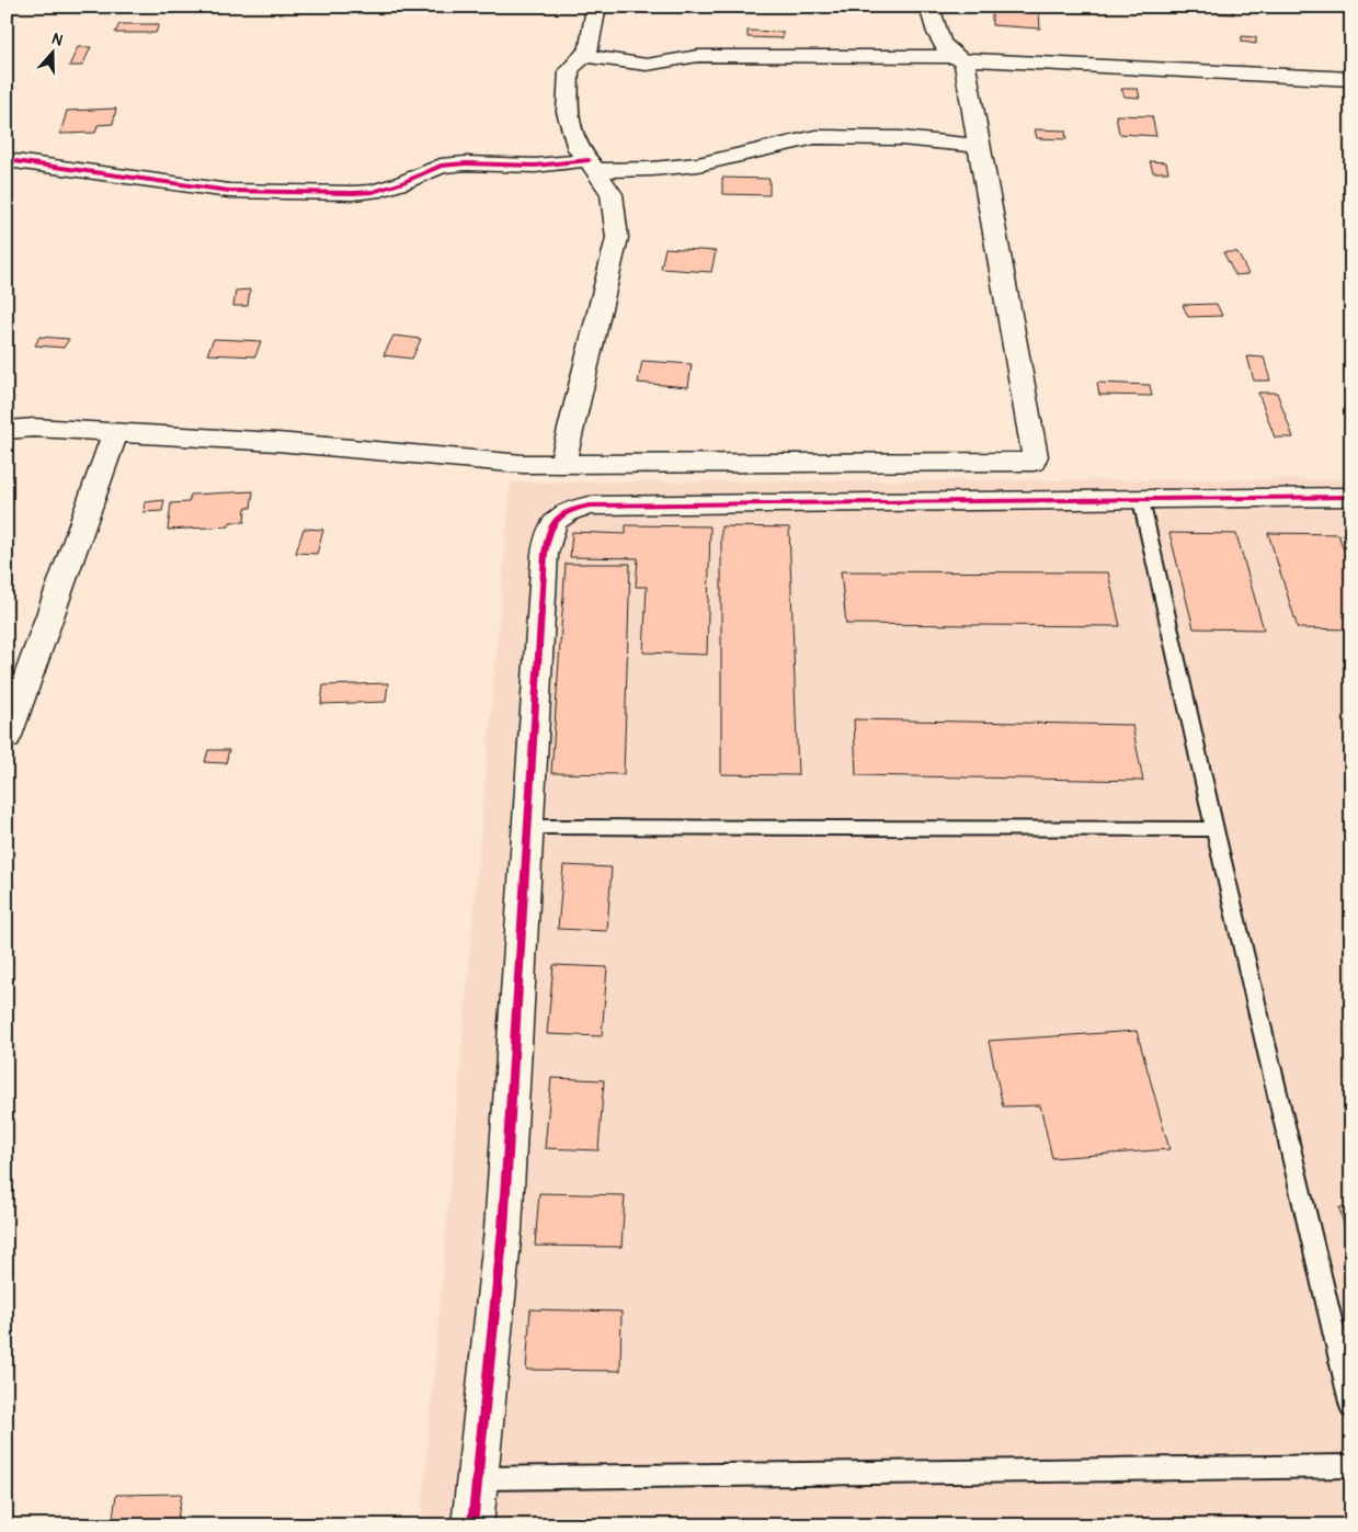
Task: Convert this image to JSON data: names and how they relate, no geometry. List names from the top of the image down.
{
  "north": "top"
}
